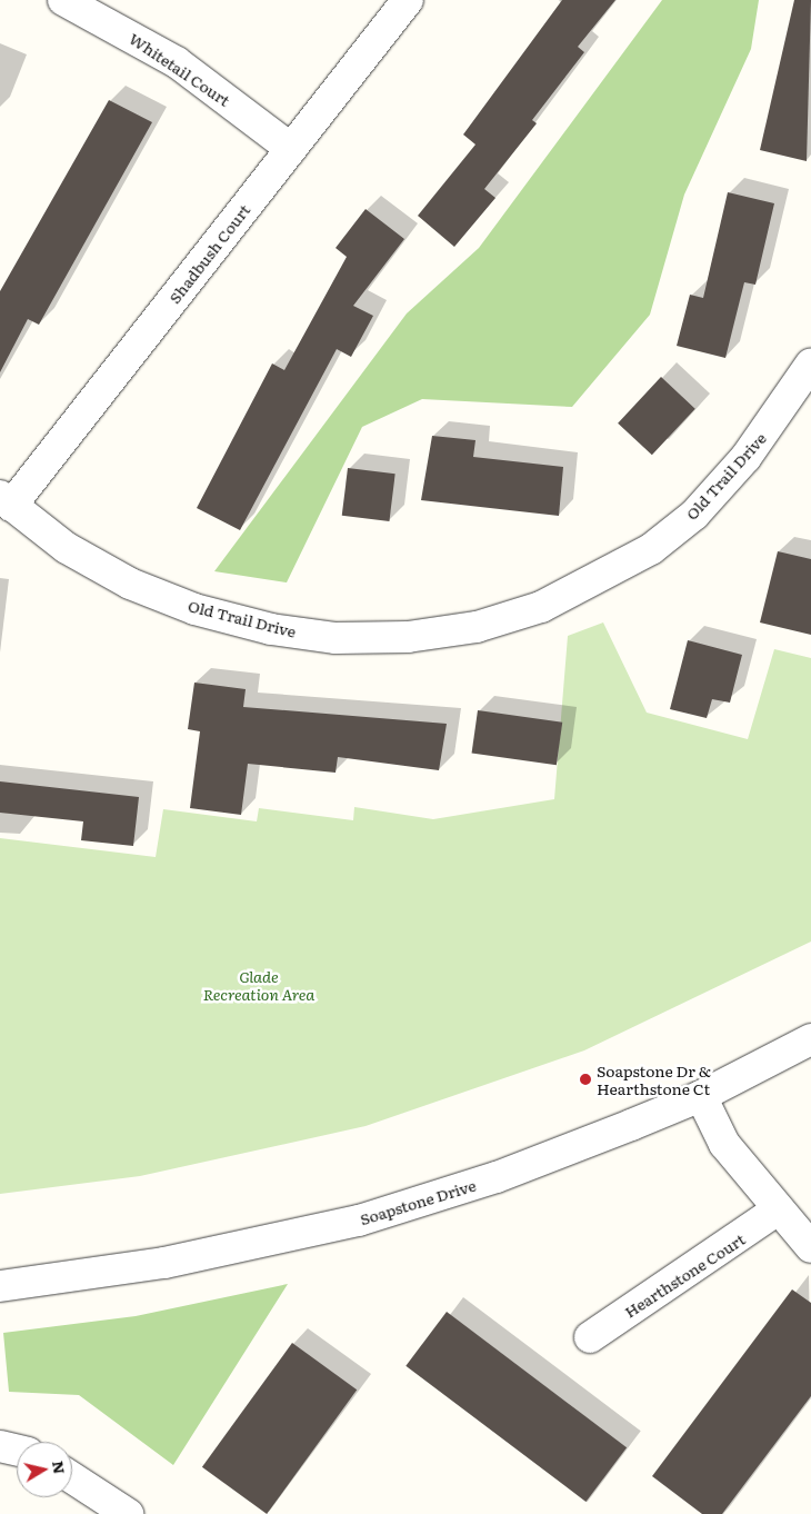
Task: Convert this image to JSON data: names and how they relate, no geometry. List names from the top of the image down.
{
  "streets": {
    "street": [
      "Whitetail Court",
      "Shadbush Court",
      "Old Trail Drive",
      "Soapstone Drive",
      "Hearthstone Court"
    ]
  },
  "crossings": [
    ["Whitetail Court", "Shadbush Court"],
    ["Shadbush Court", "Old Trail Drive"]
  ],
  "parks": ["Glade Recreation Area"],
  "places": ["Soapstone Dr & Hearthstone Ct"],
  "north": "right"
}
